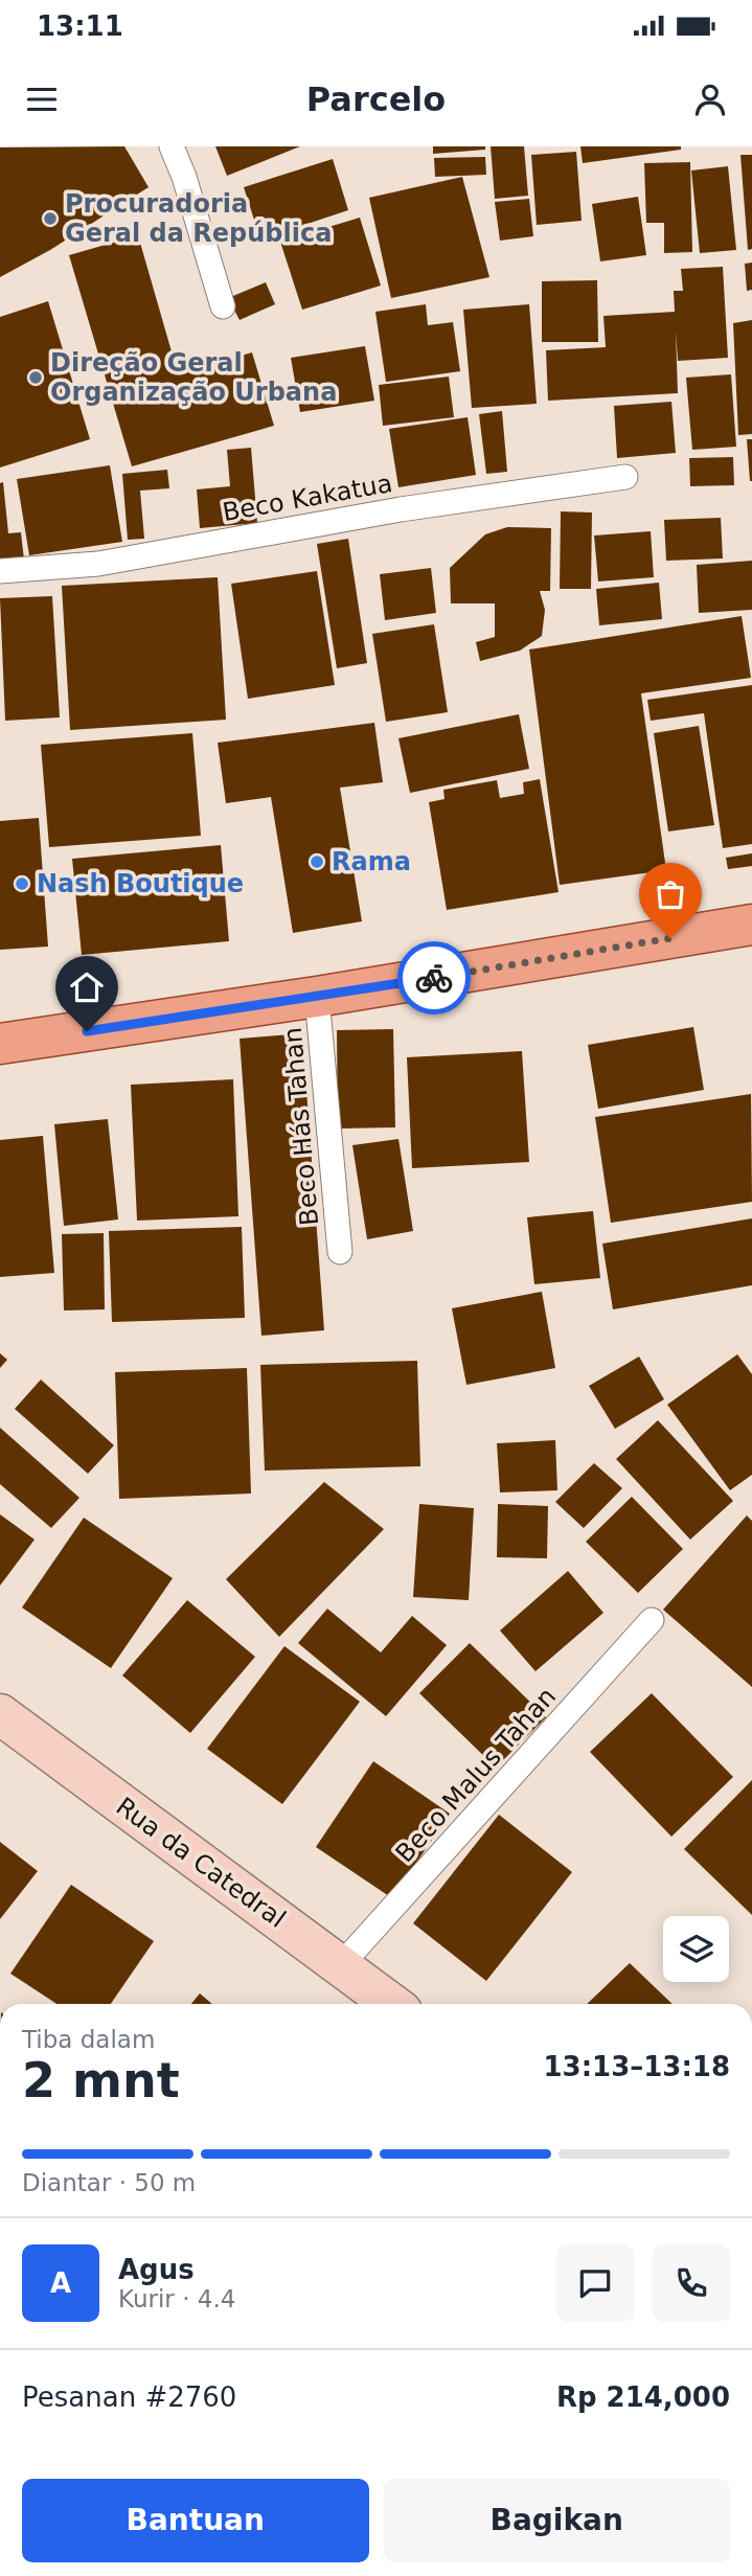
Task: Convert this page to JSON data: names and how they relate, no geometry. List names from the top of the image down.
{
  "streets": {
    "main road": ["Rua da Catedral"],
    "lane": ["Beco Kakatua", "Beco Hás Tahan", "Beco Malus Tahan"]
  },
  "crossings": [
    ["Beco Malus Tahan", "Rua da Catedral"]
  ],
  "places": [
    "Procuradoria Geral da República",
    "Direção Geral Organização Urbana",
    "Rama",
    "Nash Boutique"
  ],
  "page": {
    "status": "13:11",
    "header": "Parcelo",
    "heading": ["2 mnt", "Tiba dalam", "13:13–13:18"],
    "panel": [
      "Agus",
      "Kurir · 4.4",
      "Pesanan #2760",
      "Rp 214,000"
    ],
    "bar": "Diantar · 50 m",
    "round": "A",
    "buttons": ["Bantuan", "Bagikan"]
  }
}
